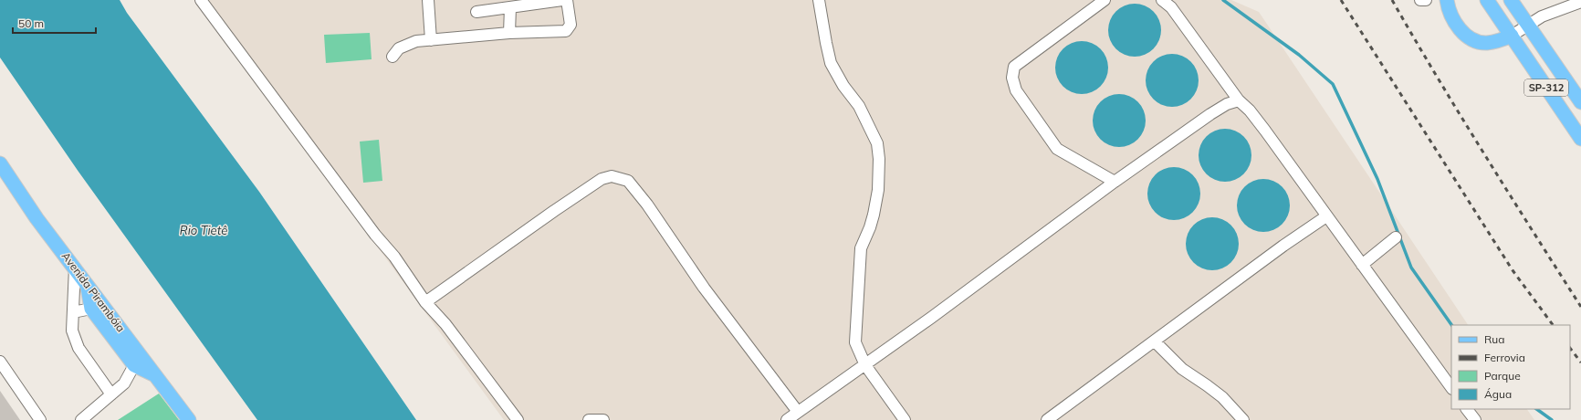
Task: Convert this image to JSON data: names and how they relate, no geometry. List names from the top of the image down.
{
  "streets": {
    "main road": ["SP-312", "Avenida Pirambóia"]
  },
  "water": ["Rio Tietê"],
  "legend": [
    "Rua",
    "Ferrovia",
    "Parque",
    "Água"
  ],
  "scale_bar": "50 m"
}
